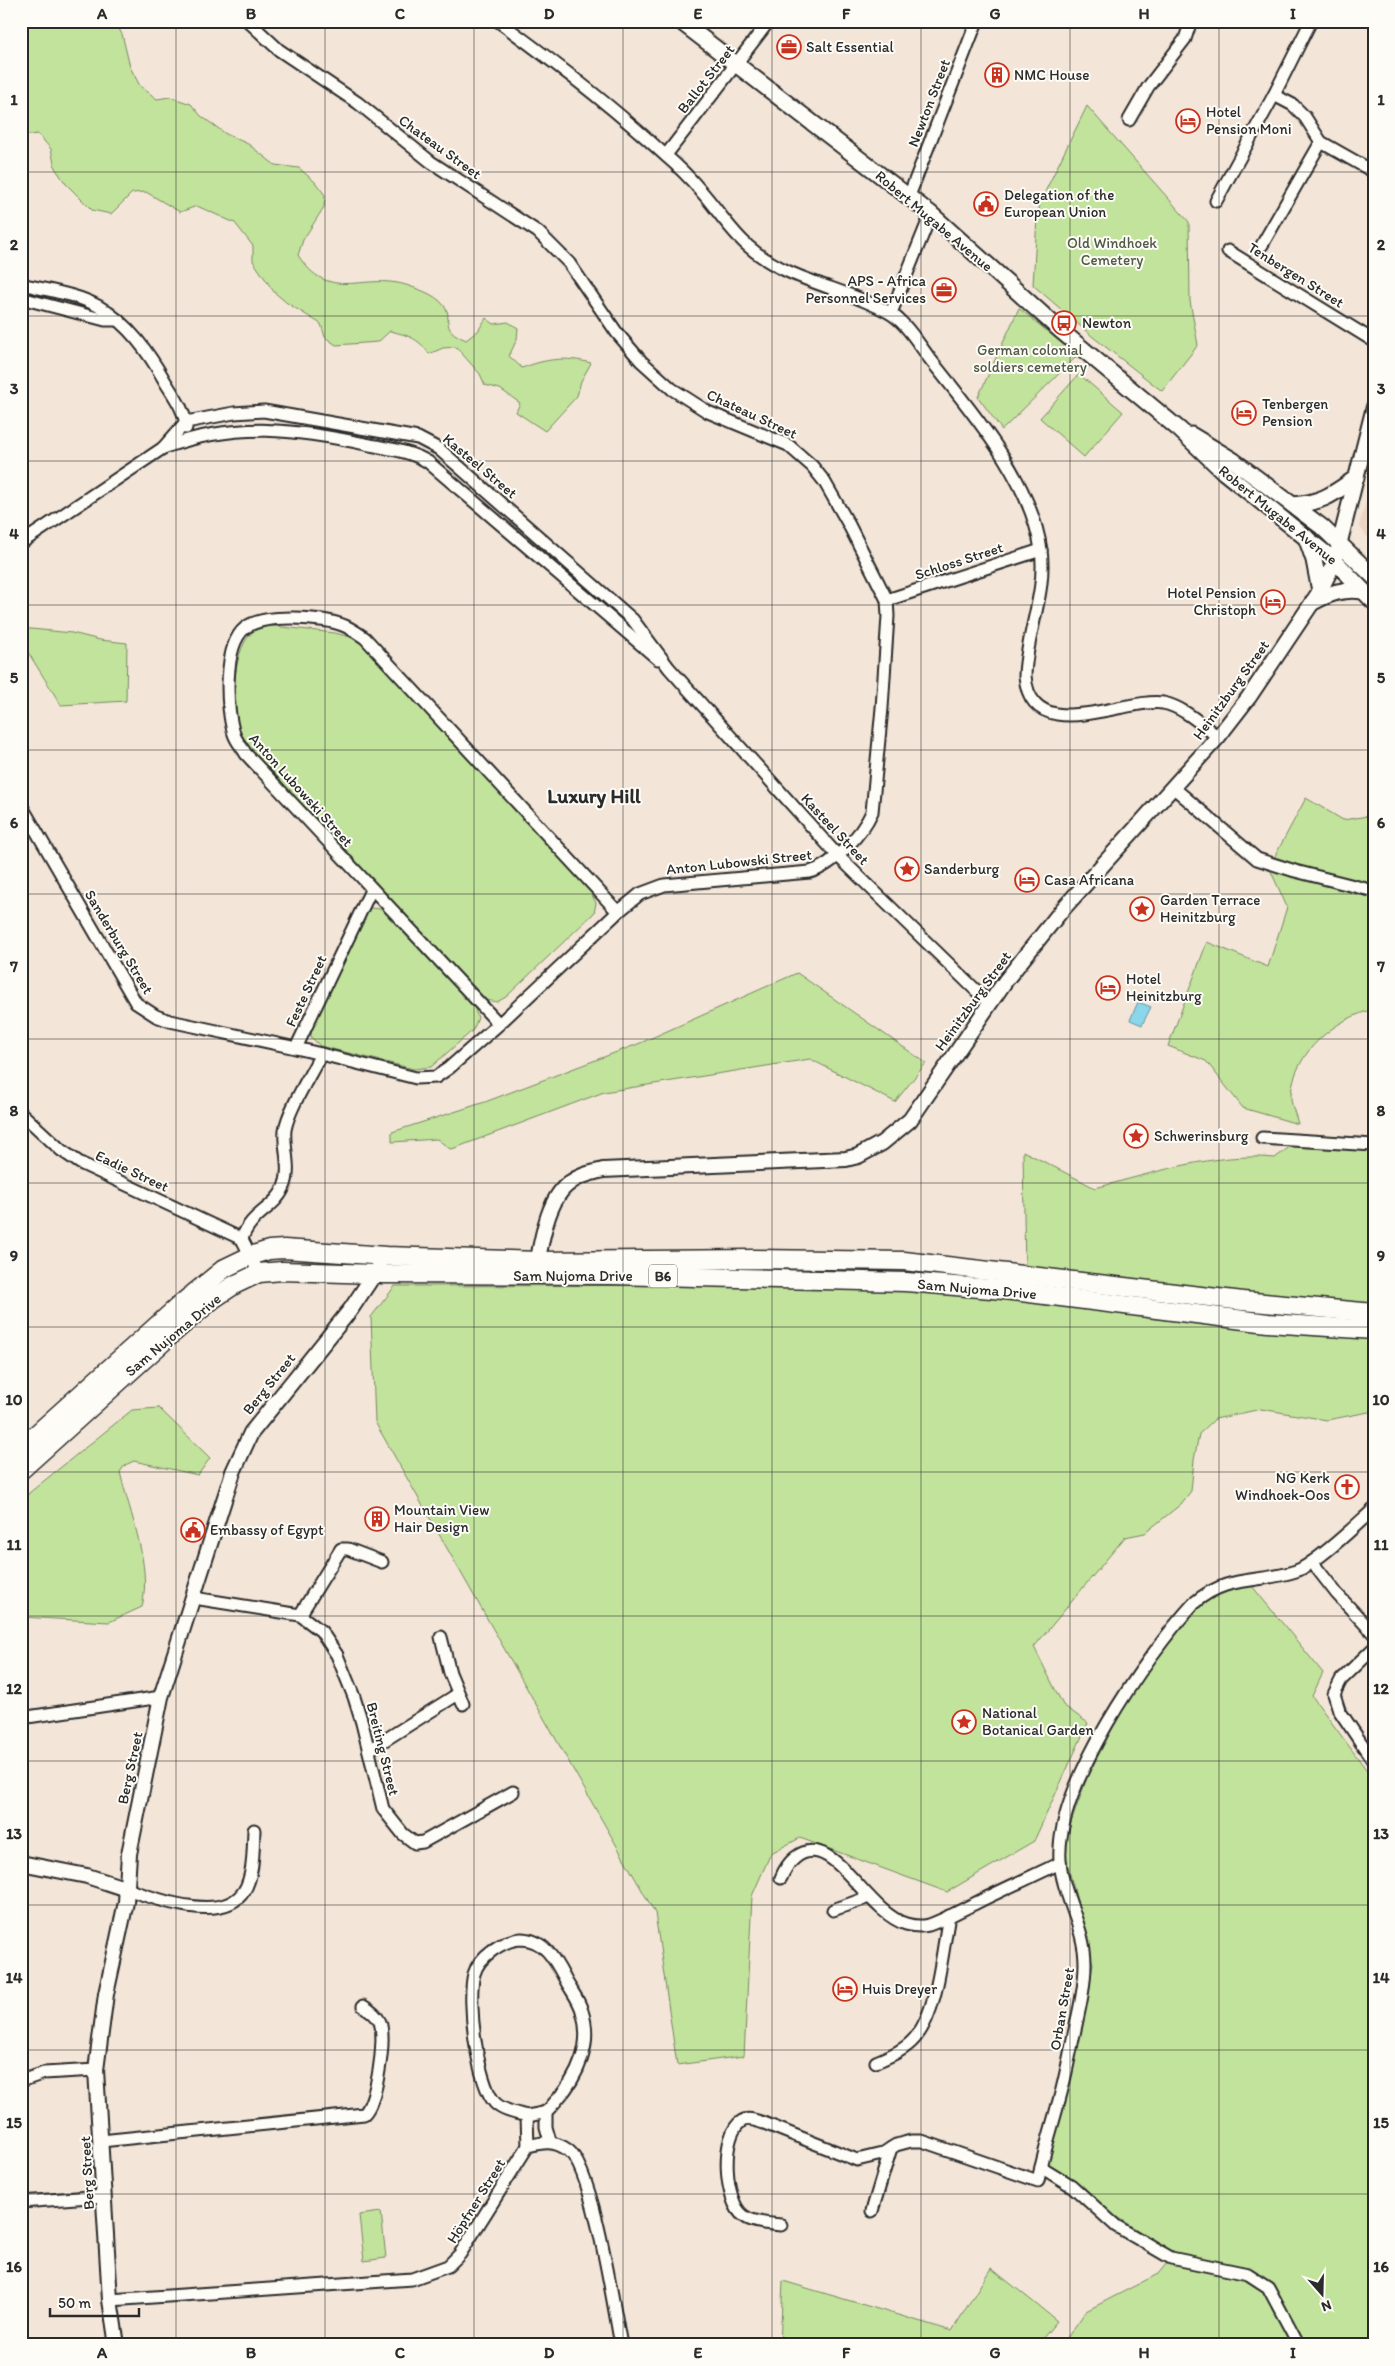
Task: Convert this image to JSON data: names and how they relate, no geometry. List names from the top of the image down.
{
  "streets": {
    "highway": ["Sam Nujoma Drive", "B6"],
    "main road": ["Robert Mugabe Avenue"],
    "street": [
      "Ballot Street",
      "Newton Street",
      "Chateau Street",
      "Tenbergen Street",
      "Kasteel Street",
      "Schloss Street",
      "Heinitzburg Street",
      "Anton Lubowski Street",
      "Sanderburg Street",
      "Feste Street",
      "Eadie Street",
      "Berg Street",
      "Breiting Street",
      "Orban Street",
      "Höpfner Street"
    ]
  },
  "crossings": [
    ["Ballot Street", "Robert Mugabe Avenue"],
    ["Newton Street", "Robert Mugabe Avenue"],
    ["Chateau Street", "Kasteel Street"],
    ["Chateau Street", "Schloss Street"],
    ["Chateau Street", "Anton Lubowski Street"],
    ["Robert Mugabe Avenue", "Heinitzburg Street"],
    ["Kasteel Street", "Heinitzburg Street"],
    ["Kasteel Street", "Anton Lubowski Street"],
    ["Heinitzburg Street", "Sam Nujoma Drive"],
    ["Anton Lubowski Street", "Feste Street"],
    ["Sanderburg Street", "Feste Street"],
    ["Sam Nujoma Drive", "Berg Street"],
    ["Berg Street", "Breiting Street"],
    ["Berg Street", "Höpfner Street"]
  ],
  "districts": ["Luxury Hill"],
  "parks": ["Old Windhoek Cemetery", "German colonial soldiers cemetery"],
  "places": {
    "office": ["Salt Essential", "APS - Africa Personnel Services"],
    "building": ["NMC House", "Mountain View Hair Design"],
    "hotel": [
      "Hotel Pension Moni",
      "Tenbergen Pension",
      "Hotel Pension Christoph",
      "Casa Africana",
      "Hotel Heinitzburg",
      "Huis Dreyer"
    ],
    "public building": ["Delegation of the European Union", "Embassy of Egypt"],
    "bus stop": ["Newton"],
    "place": [
      "Sanderburg",
      "Garden Terrace Heinitzburg",
      "Schwerinsburg",
      "National Botanical Garden"
    ],
    "church": ["NG Kerk Windhoek-Oos"]
  },
  "scale_bar": "50 m",
  "north": "bottom",
  "grid": {
    "columns": [
      "A",
      "B",
      "C",
      "D",
      "E",
      "F",
      "G",
      "H",
      "I"
    ],
    "rows": [
      "1",
      "2",
      "3",
      "4",
      "5",
      "6",
      "7",
      "8",
      "9",
      "10",
      "11",
      "12",
      "13",
      "14",
      "15",
      "16"
    ]
  }
}
